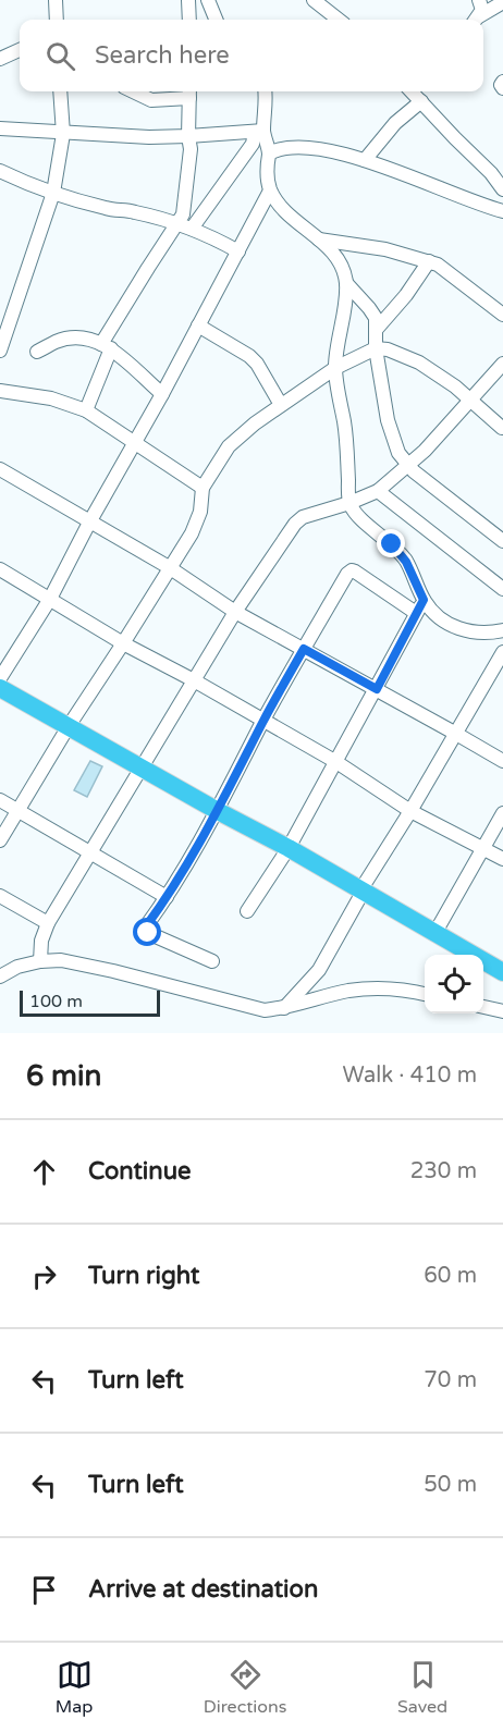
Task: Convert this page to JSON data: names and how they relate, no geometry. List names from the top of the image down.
{
  "scale_bar": "100 m",
  "page": {
    "search": "Search here",
    "scale": "100 m",
    "heading": ["6 min", "Walk · 410 m"],
    "list": [
      ["Continue", "230 m"],
      ["Turn right", "60 m"],
      ["Turn left", "70 m"],
      ["Turn left", "50 m"],
      "Arrive at destination"
    ],
    "nav": ["Map", "Directions", "Saved"]
  }
}
